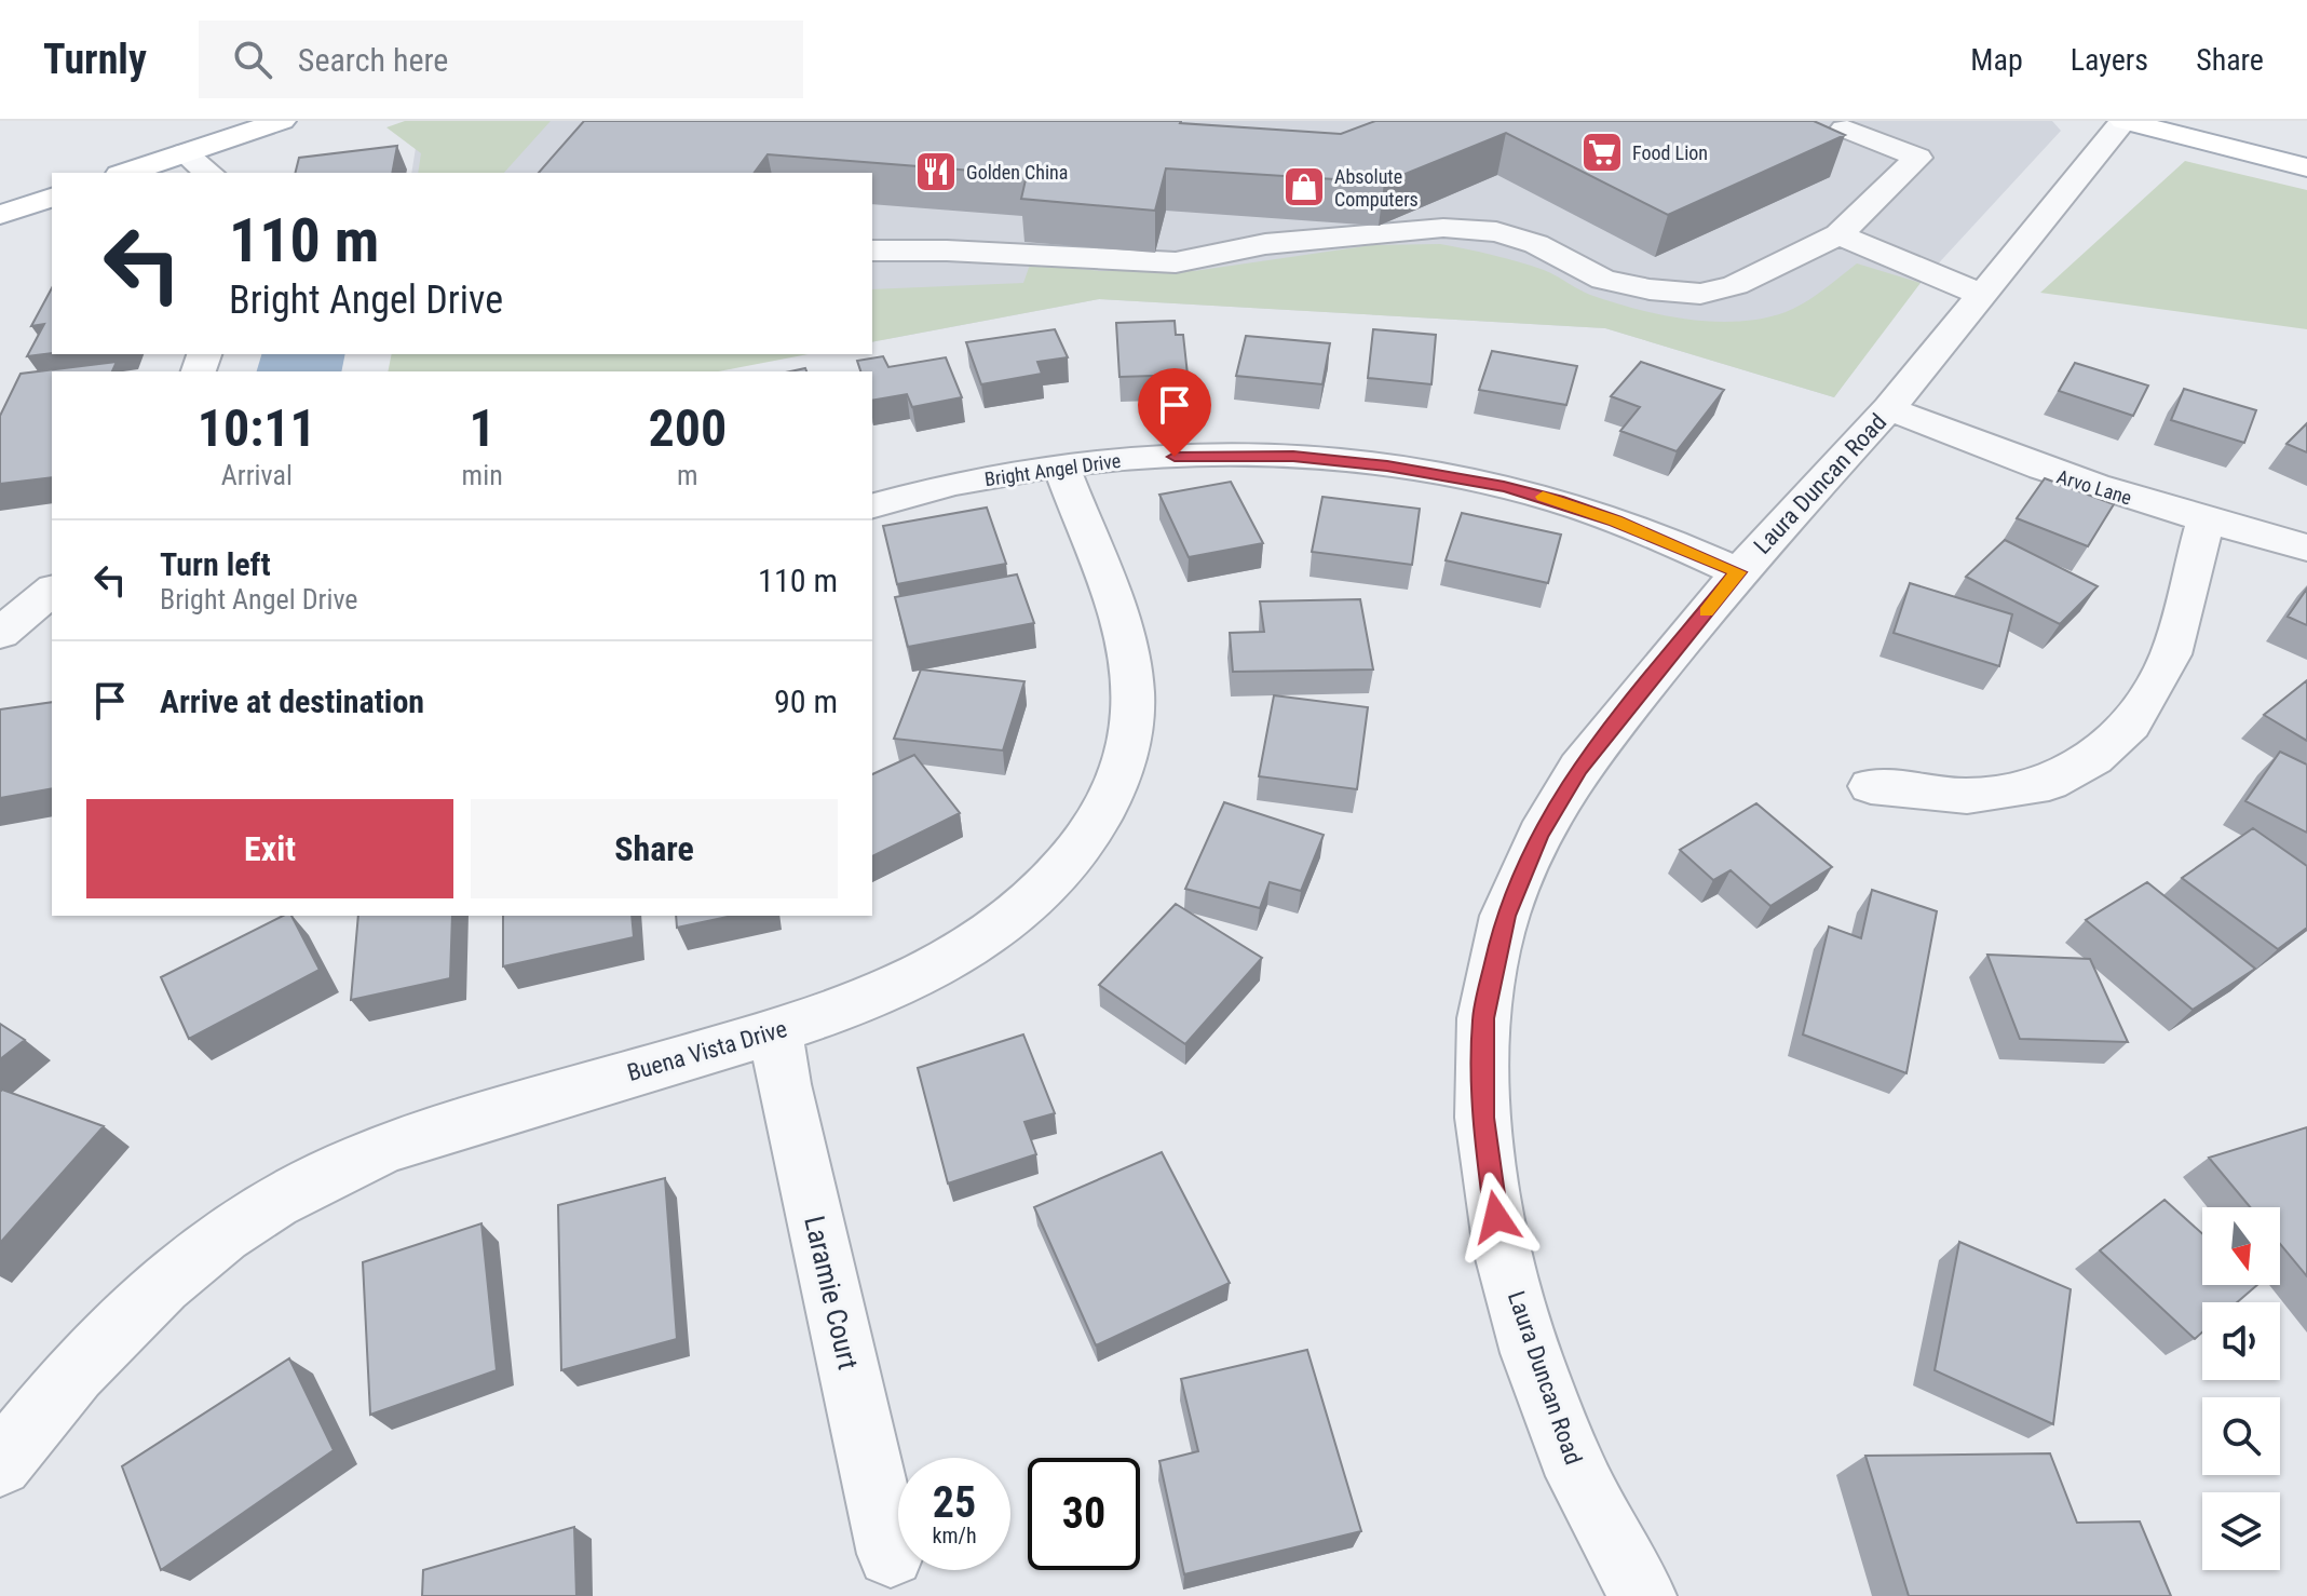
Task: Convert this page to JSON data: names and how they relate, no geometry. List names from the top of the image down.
{
  "streets": {
    "street": [
      "Bright Angel Drive",
      "Laura Duncan Road",
      "Arvo Lane",
      "Buena Vista Drive",
      "Laramie Court"
    ]
  },
  "crossings": [
    ["Bright Angel Drive", "Laura Duncan Road"],
    ["Bright Angel Drive", "Buena Vista Drive"],
    ["Laura Duncan Road", "Arvo Lane"],
    ["Buena Vista Drive", "Laramie Court"]
  ],
  "places": {
    "supermarket": ["Food Lion"],
    "restaurant": ["Golden China"],
    "shop": ["Absolute Computers"]
  },
  "north": "bottom",
  "page": {
    "header": "Turnly",
    "search": "Search here",
    "nav": ["Map", "Layers", "Share"],
    "turn": ["110 m", "Bright Angel Drive"],
    "eta": [
      "10:11",
      "Arrival",
      "1",
      "min",
      "200",
      "m"
    ],
    "list": [
      {
        "name": "Turn left",
        "note": "Bright Angel Drive",
        "value": "110 m"
      },
      {
        "name": "Arrive at destination",
        "value": "90 m"
      }
    ],
    "buttons": ["Exit", "Share"],
    "speed": "25 km/h",
    "limit": "30"
  }
}
